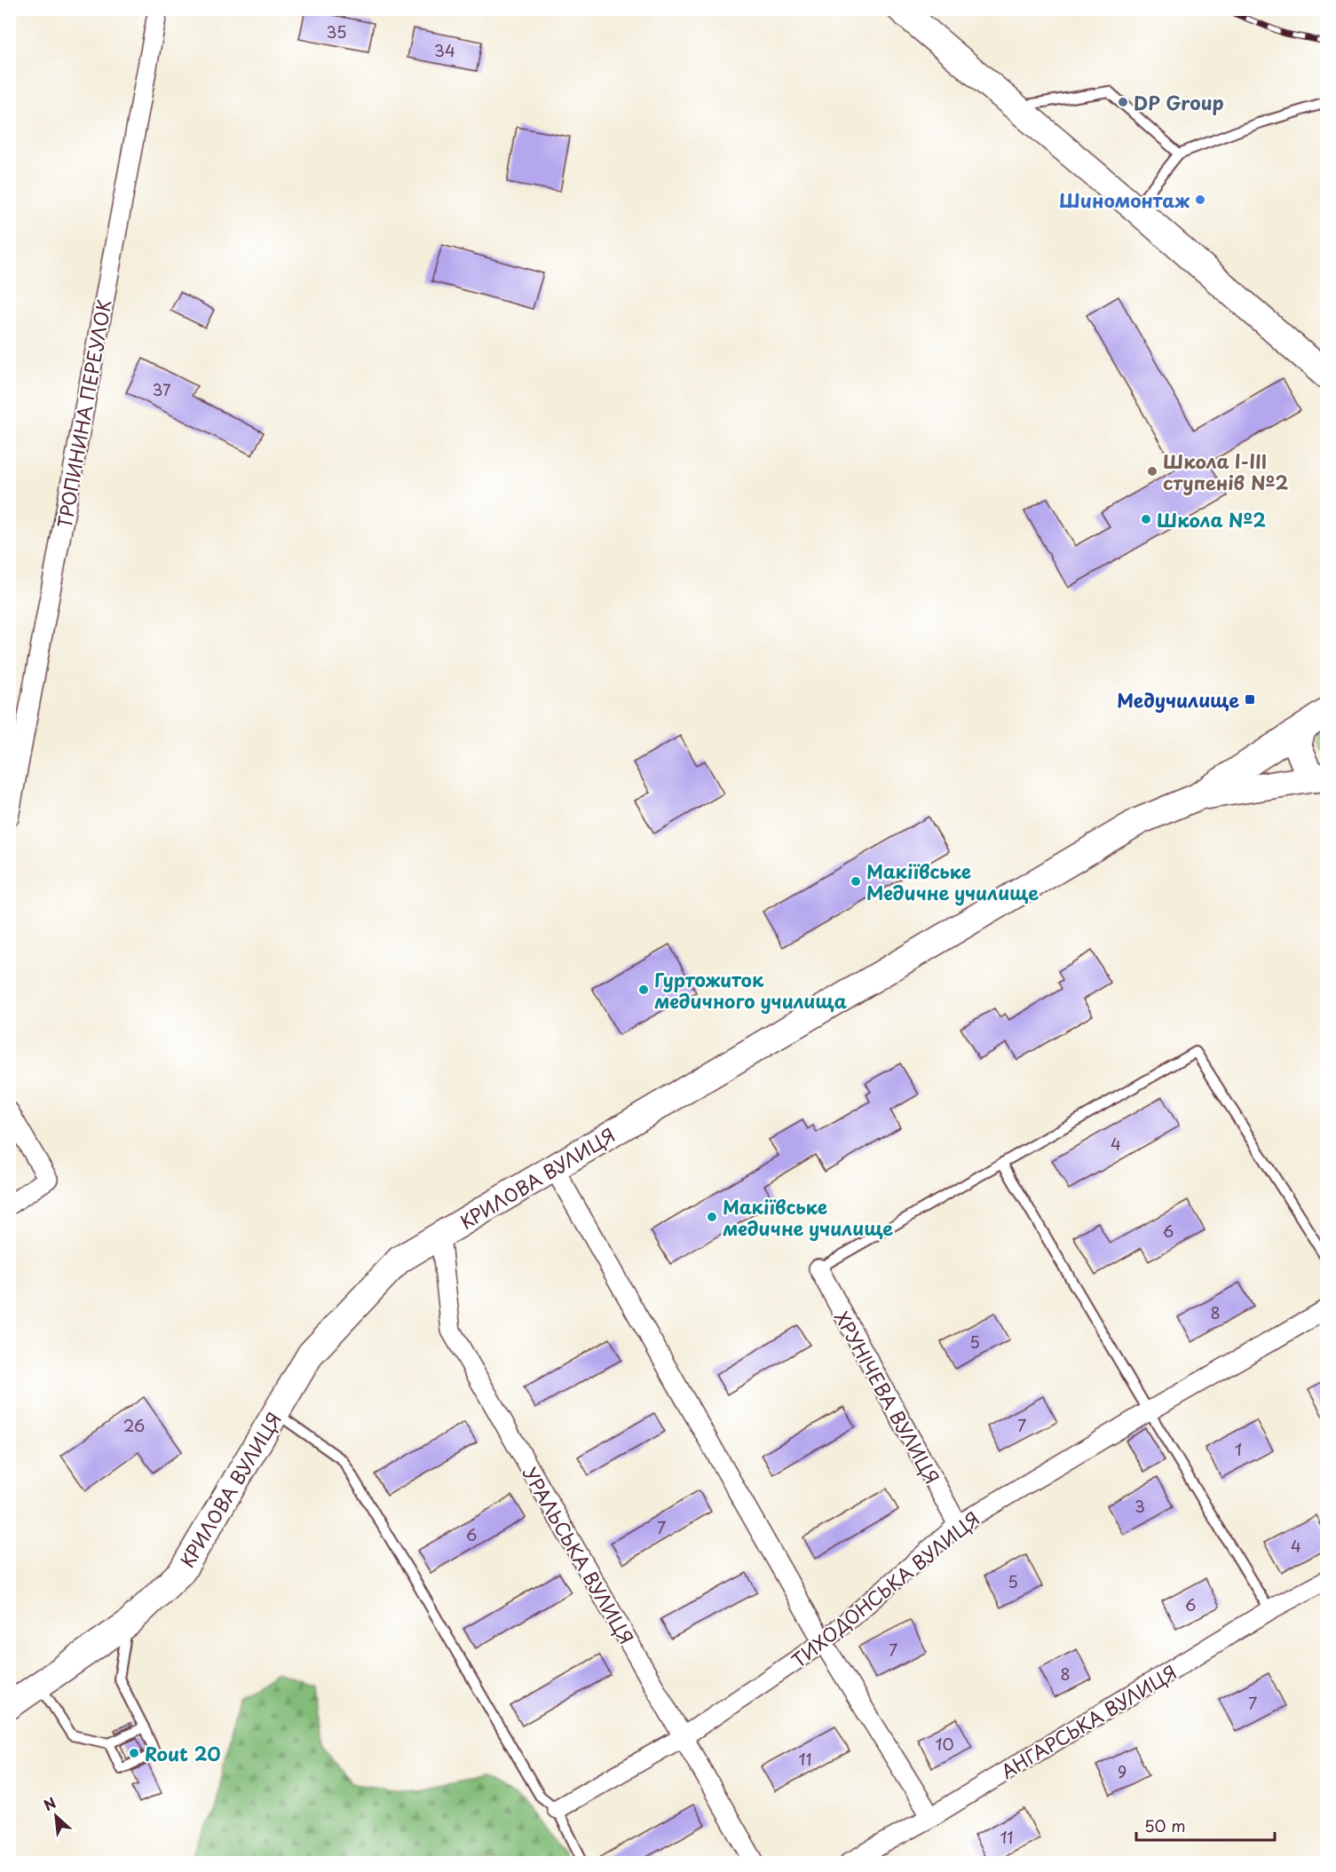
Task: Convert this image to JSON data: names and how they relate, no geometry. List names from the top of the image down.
{
  "streets": {
    "main road": ["КРИЛОВА ВУЛИЦЯ"],
    "street": [
      "ТРОПИНИНА ПЕРЕУЛОК",
      "ХРУНІЧЕВА ВУЛИЦЯ",
      "УРАЛЬСЬКА ВУЛИЦЯ",
      "ТИХОДОНСЬКА ВУЛИЦЯ",
      "АНГАРСЬКА ВУЛИЦЯ"
    ]
  },
  "crossings": [
    ["КРИЛОВА ВУЛИЦЯ", "УРАЛЬСЬКА ВУЛИЦЯ"],
    ["ХРУНІЧЕВА ВУЛИЦЯ", "ТИХОДОНСЬКА ВУЛИЦЯ"],
    ["УРАЛЬСЬКА ВУЛИЦЯ", "ТИХОДОНСЬКА ВУЛИЦЯ"]
  ],
  "places": {
    "other": [
      "DP Group",
      "Шиномонтаж",
      "Школа I-III ступенів №2",
      "Школа №2",
      "Макіївське Медичне училище",
      "Гуртожиток медичного училища",
      "Макіївське медичне училище",
      "Rout 20"
    ],
    "transit": ["Медучилище"]
  },
  "house_numbers": [
    "35",
    "34",
    "37",
    "4",
    "6",
    "8",
    "5",
    "26",
    "7",
    "1",
    "3",
    "7",
    "6",
    "4",
    "5",
    "6",
    "7",
    "8",
    "7",
    "10",
    "11",
    "9",
    "11"
  ],
  "scale_bar": "50 m",
  "north": "top left"
}
